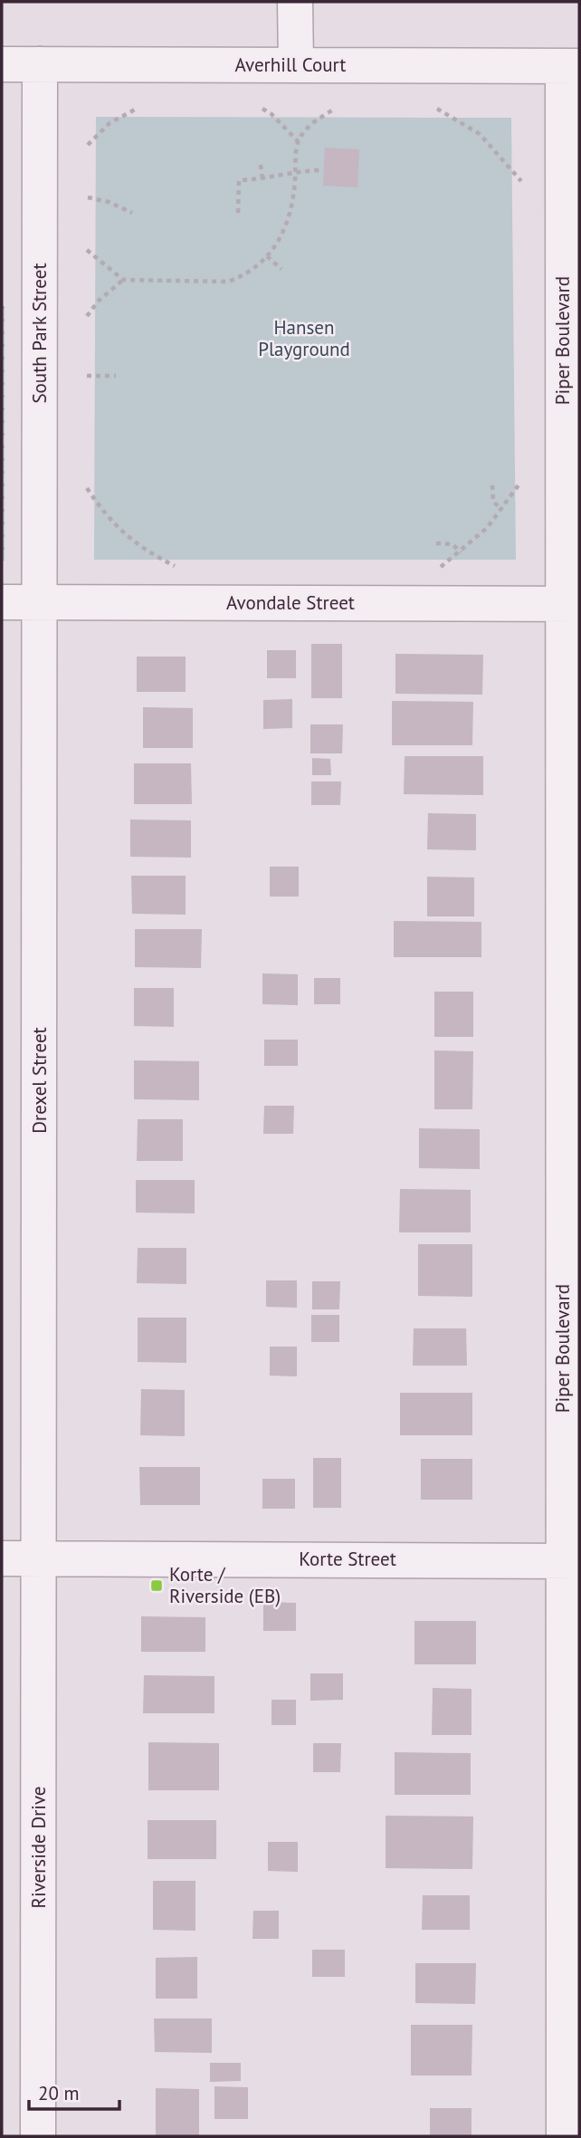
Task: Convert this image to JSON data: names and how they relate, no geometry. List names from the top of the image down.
{
  "streets": {
    "street": [
      "Averhill Court",
      "South Park Street",
      "Piper Boulevard",
      "Avondale Street",
      "Drexel Street",
      "Korte Street",
      "Riverside Drive"
    ]
  },
  "crossings": [
    ["Averhill Court", "South Park Street"],
    ["Averhill Court", "Piper Boulevard"],
    ["South Park Street", "Avondale Street"],
    ["South Park Street", "Drexel Street"],
    ["Piper Boulevard", "Avondale Street"],
    ["Piper Boulevard", "Korte Street"],
    ["Avondale Street", "Drexel Street"],
    ["Drexel Street", "Korte Street"],
    ["Drexel Street", "Riverside Drive"],
    ["Korte Street", "Riverside Drive"]
  ],
  "parks": ["Hansen Playground"],
  "places": {
    "transit": ["Korte / Riverside (EB)"]
  },
  "scale_bar": "20 m"
}
